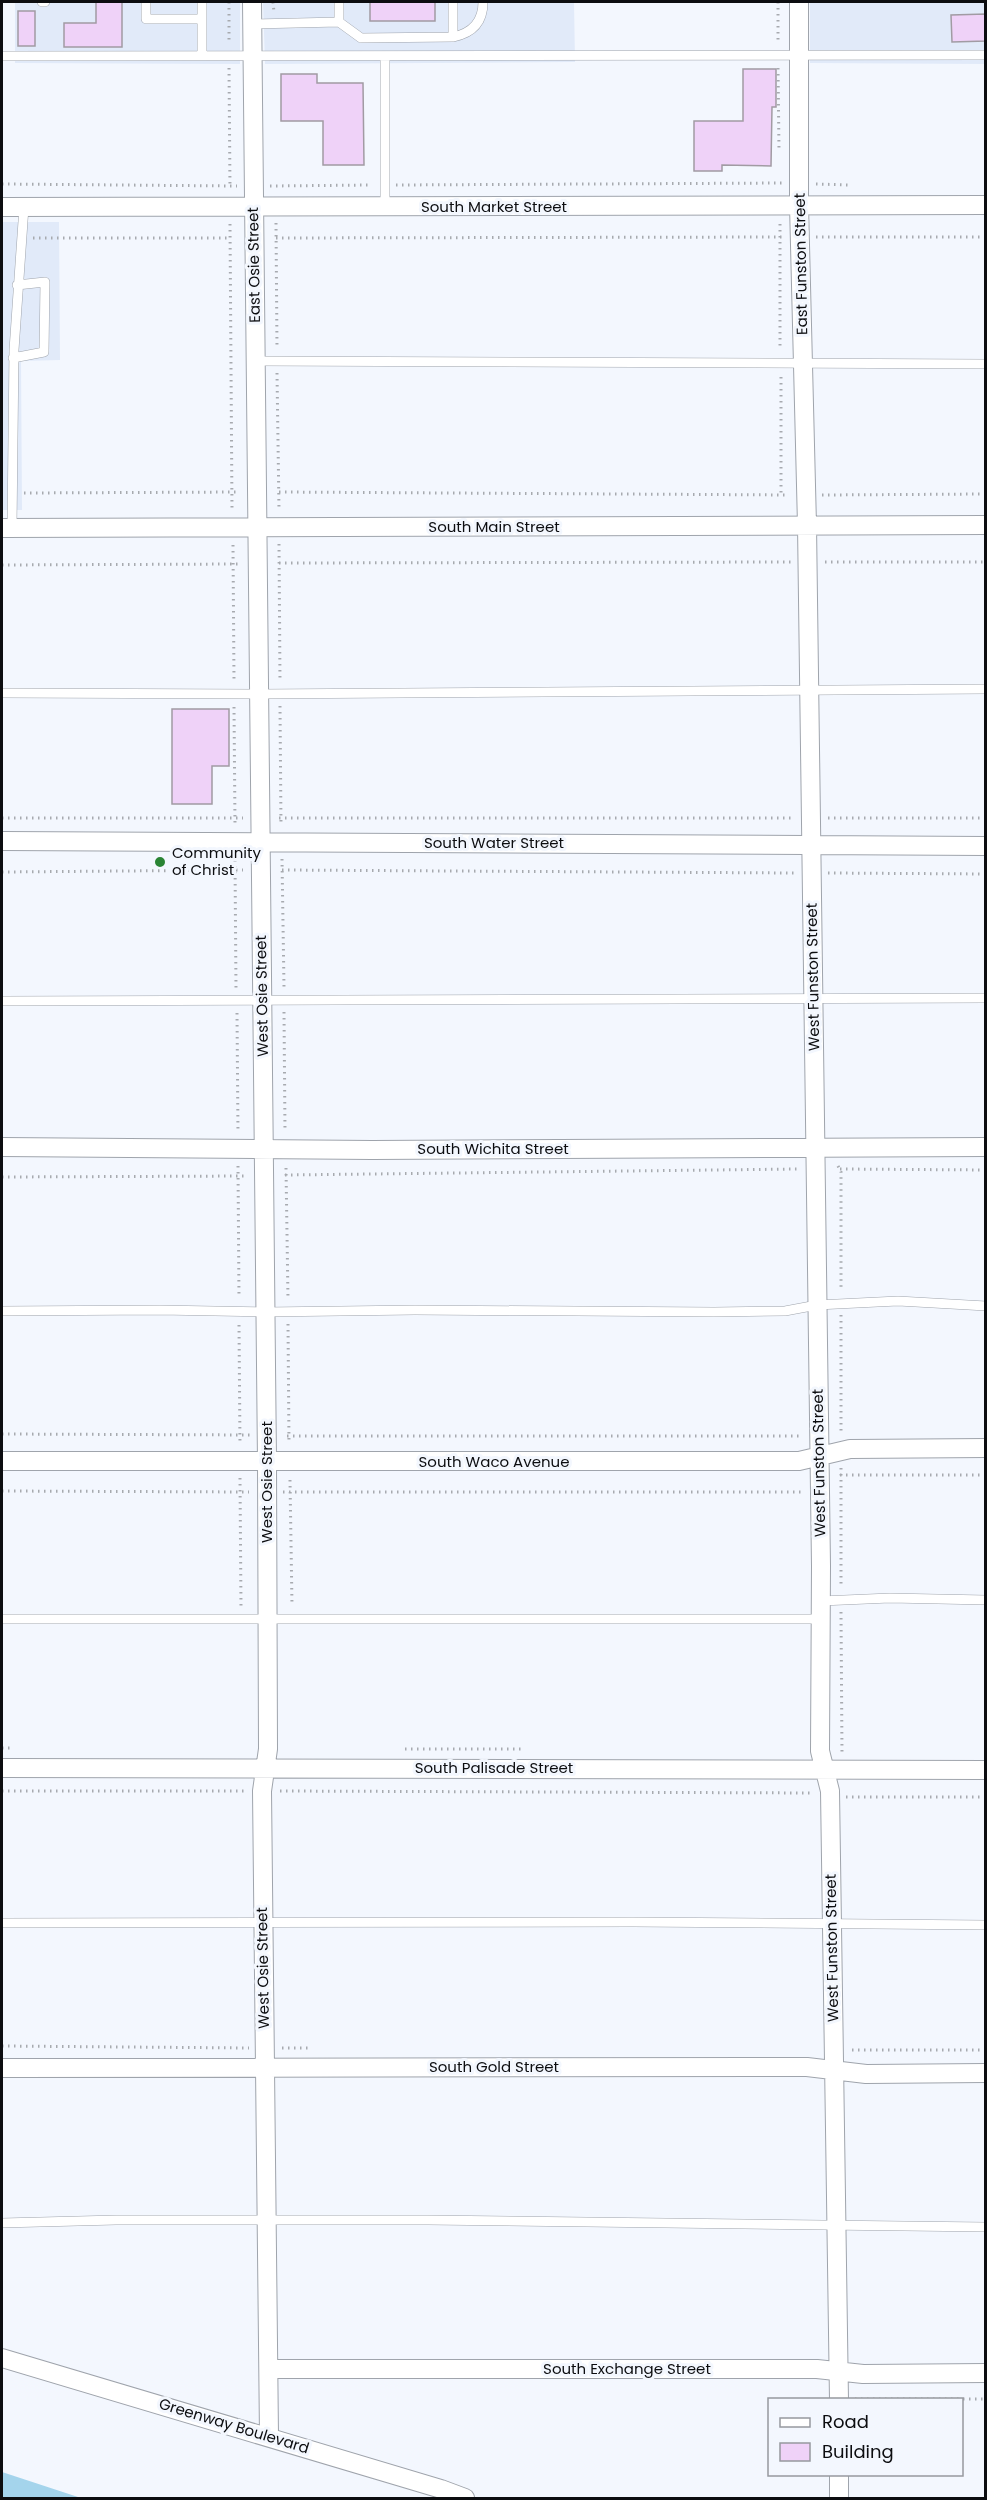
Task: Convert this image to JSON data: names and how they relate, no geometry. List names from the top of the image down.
{
  "streets": {
    "street": [
      "South Market Street",
      "East Funston Street",
      "East Osie Street",
      "South Main Street",
      "South Water Street",
      "West Funston Street",
      "West Osie Street",
      "South Wichita Street",
      "South Waco Avenue",
      "South Palisade Street",
      "South Gold Street",
      "South Exchange Street",
      "Greenway Boulevard"
    ]
  },
  "crossings": [
    ["South Market Street", "East Funston Street"],
    ["South Market Street", "East Osie Street"],
    ["East Funston Street", "South Main Street"],
    ["East Funston Street", "West Funston Street"],
    ["East Osie Street", "South Main Street"],
    ["East Osie Street", "West Osie Street"],
    ["South Main Street", "West Funston Street"],
    ["South Main Street", "West Osie Street"],
    ["South Water Street", "West Funston Street"],
    ["South Water Street", "West Osie Street"],
    ["West Funston Street", "South Wichita Street"],
    ["West Funston Street", "South Waco Avenue"],
    ["West Funston Street", "South Palisade Street"],
    ["West Funston Street", "South Gold Street"],
    ["West Funston Street", "South Exchange Street"],
    ["West Osie Street", "South Wichita Street"],
    ["West Osie Street", "South Waco Avenue"],
    ["West Osie Street", "South Palisade Street"],
    ["West Osie Street", "South Gold Street"],
    ["West Osie Street", "South Exchange Street"],
    ["West Osie Street", "Greenway Boulevard"]
  ],
  "places": ["Community of Christ"],
  "legend": ["Road", "Building"]
}
